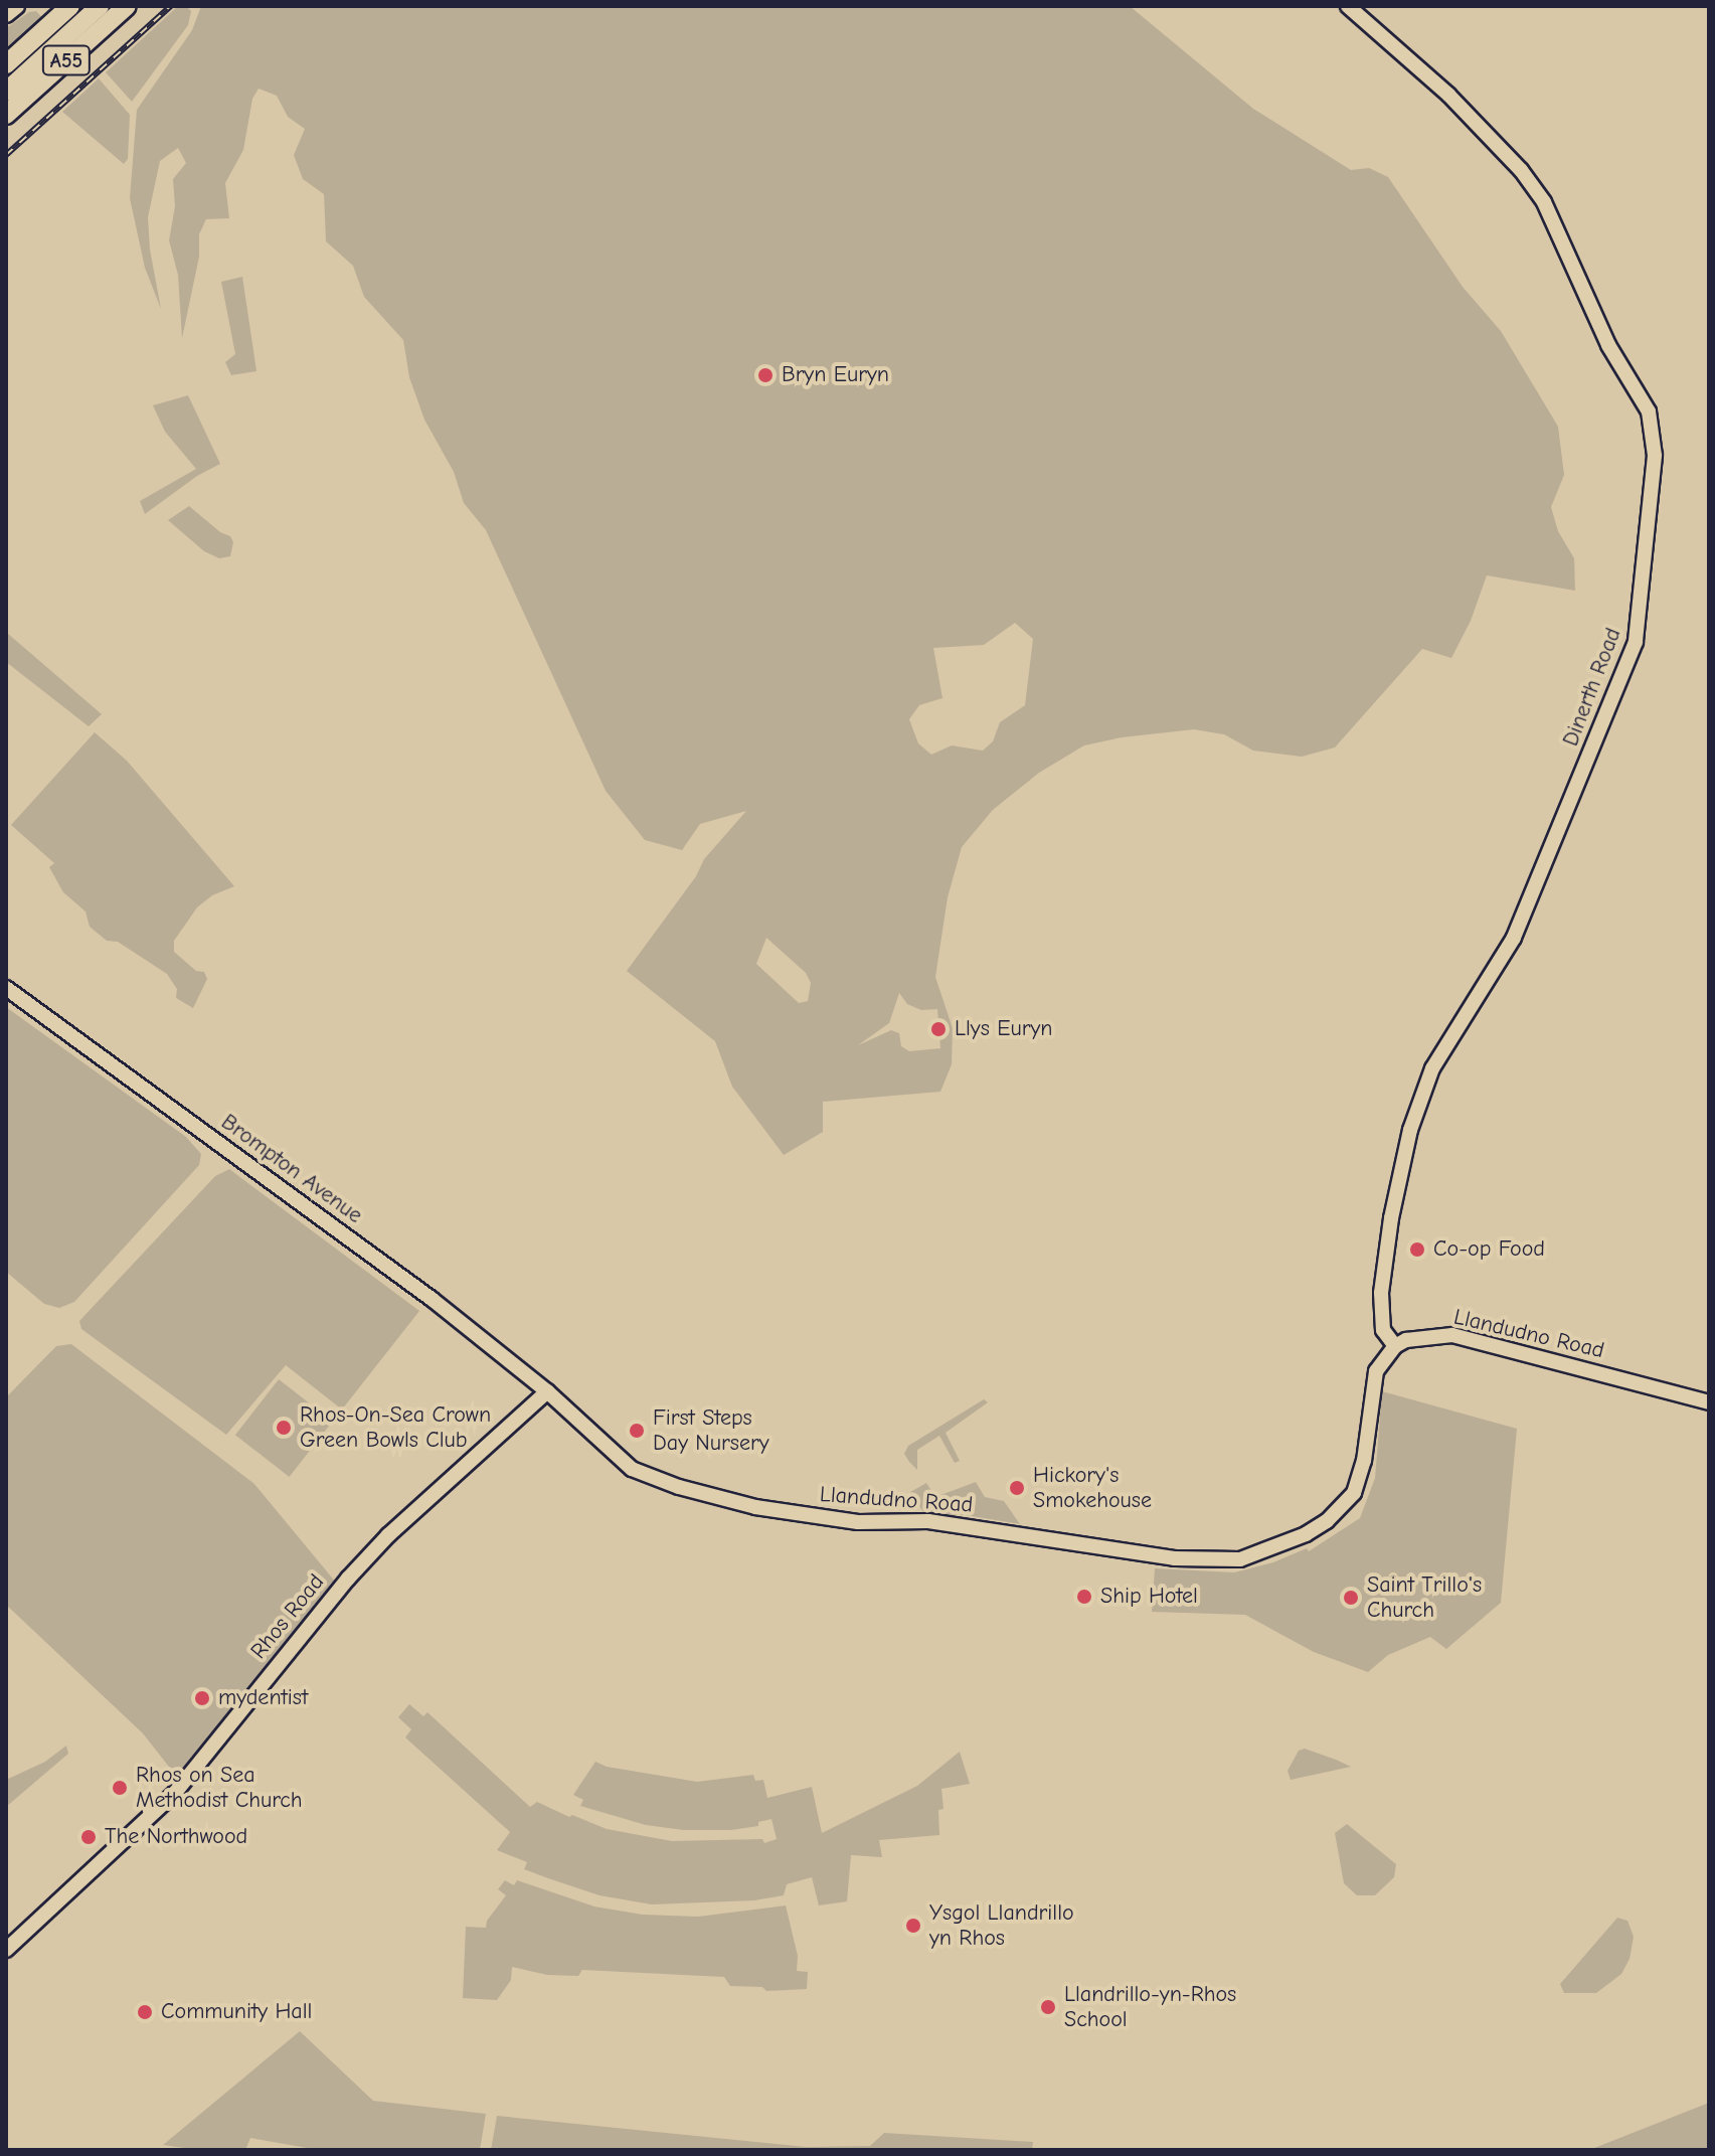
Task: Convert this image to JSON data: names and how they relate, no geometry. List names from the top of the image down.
{
  "streets": {
    "highway": ["A55"],
    "main road": [
      "Dinerth Road",
      "Brompton Avenue",
      "Llandudno Road",
      "Rhos Road"
    ]
  },
  "crossings": [
    ["Dinerth Road", "Llandudno Road"],
    ["Brompton Avenue", "Llandudno Road"],
    ["Brompton Avenue", "Rhos Road"],
    ["Llandudno Road", "Rhos Road"]
  ],
  "places": [
    "Bryn Euryn",
    "Llys Euryn",
    "Co-op Food",
    "Rhos-On-Sea Crown Green Bowls Club",
    "First Steps Day Nursery",
    "Hickory's Smokehouse",
    "Ship Hotel",
    "Saint Trillo's Church",
    "mydentist",
    "Rhos on Sea Methodist Church",
    "The Northwood",
    "Ysgol Llandrillo yn Rhos",
    "Llandrillo-yn-Rhos School",
    "Community Hall"
  ]
}
